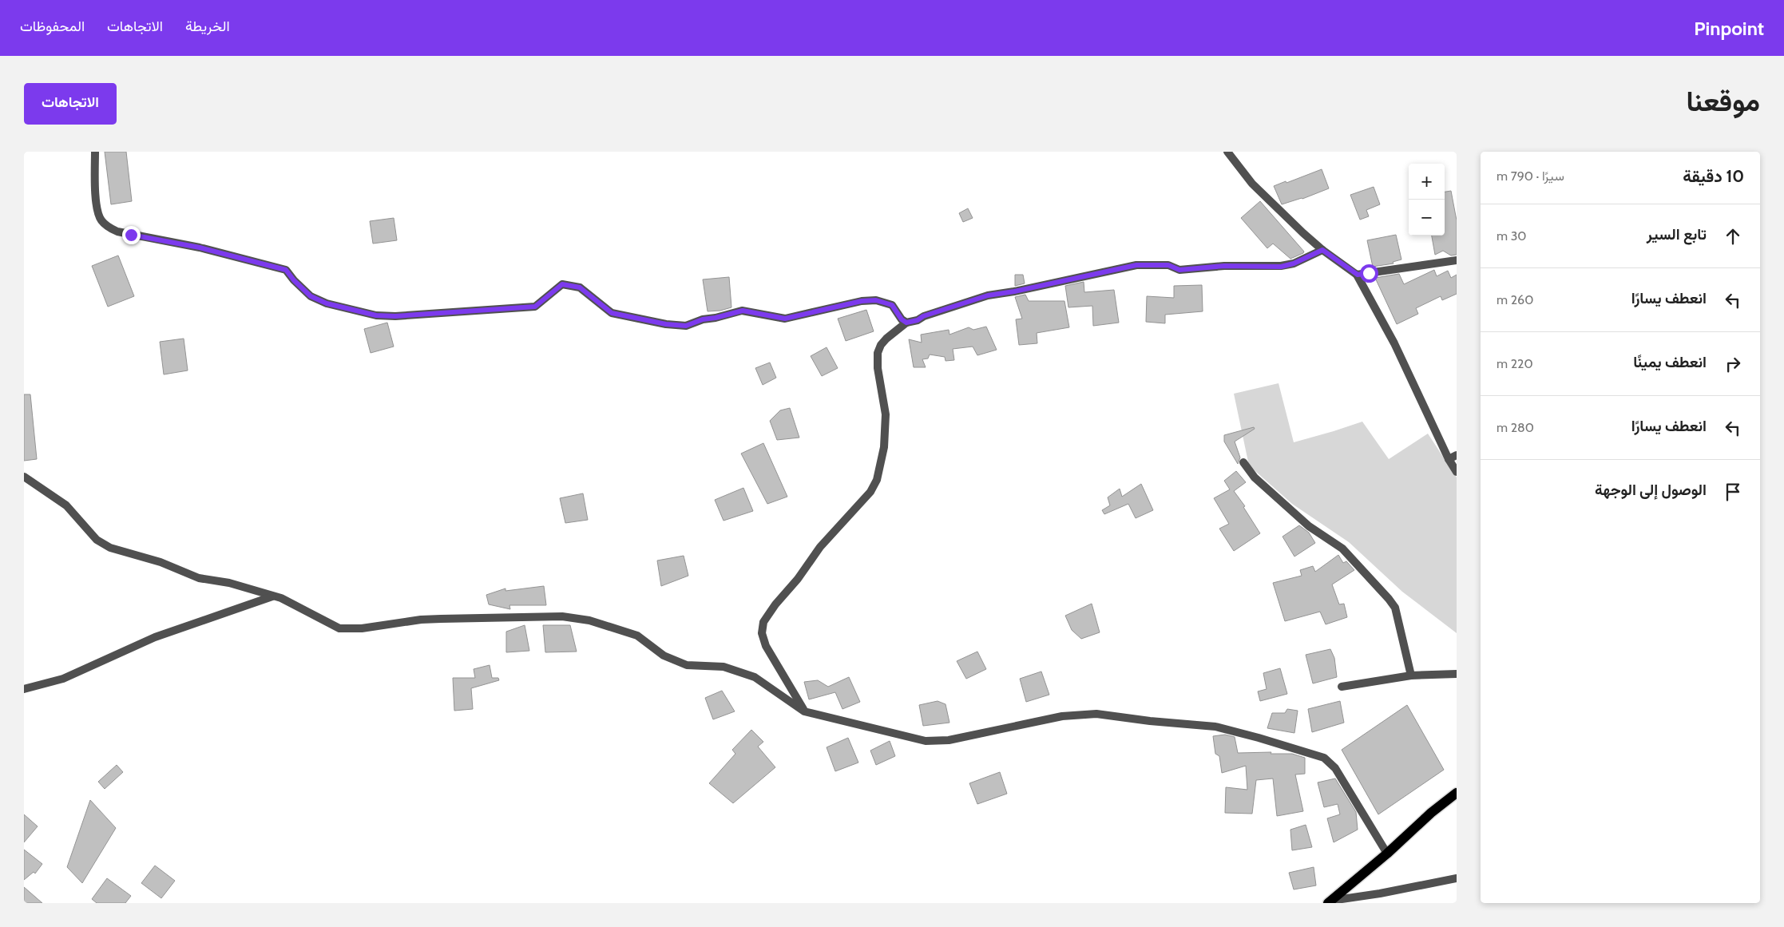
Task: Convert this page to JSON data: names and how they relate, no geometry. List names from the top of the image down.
{
  "page": {
    "header": "Pinpoint",
    "nav": ["الخريطة", "الاتجاهات", "المحفوظات"],
    "title": "موقعنا",
    "buttons": "الاتجاهات",
    "heading": ["10 دقيقة", "سيرًا · 790 m"],
    "map_buttons": ["+", "−"],
    "list": [
      ["تابع السير", "30 m"],
      ["انعطف يسارًا", "260 m"],
      ["انعطف يمينًا", "220 m"],
      ["انعطف يسارًا", "280 m"],
      "الوصول إلى الوجهة"
    ]
  }
}
